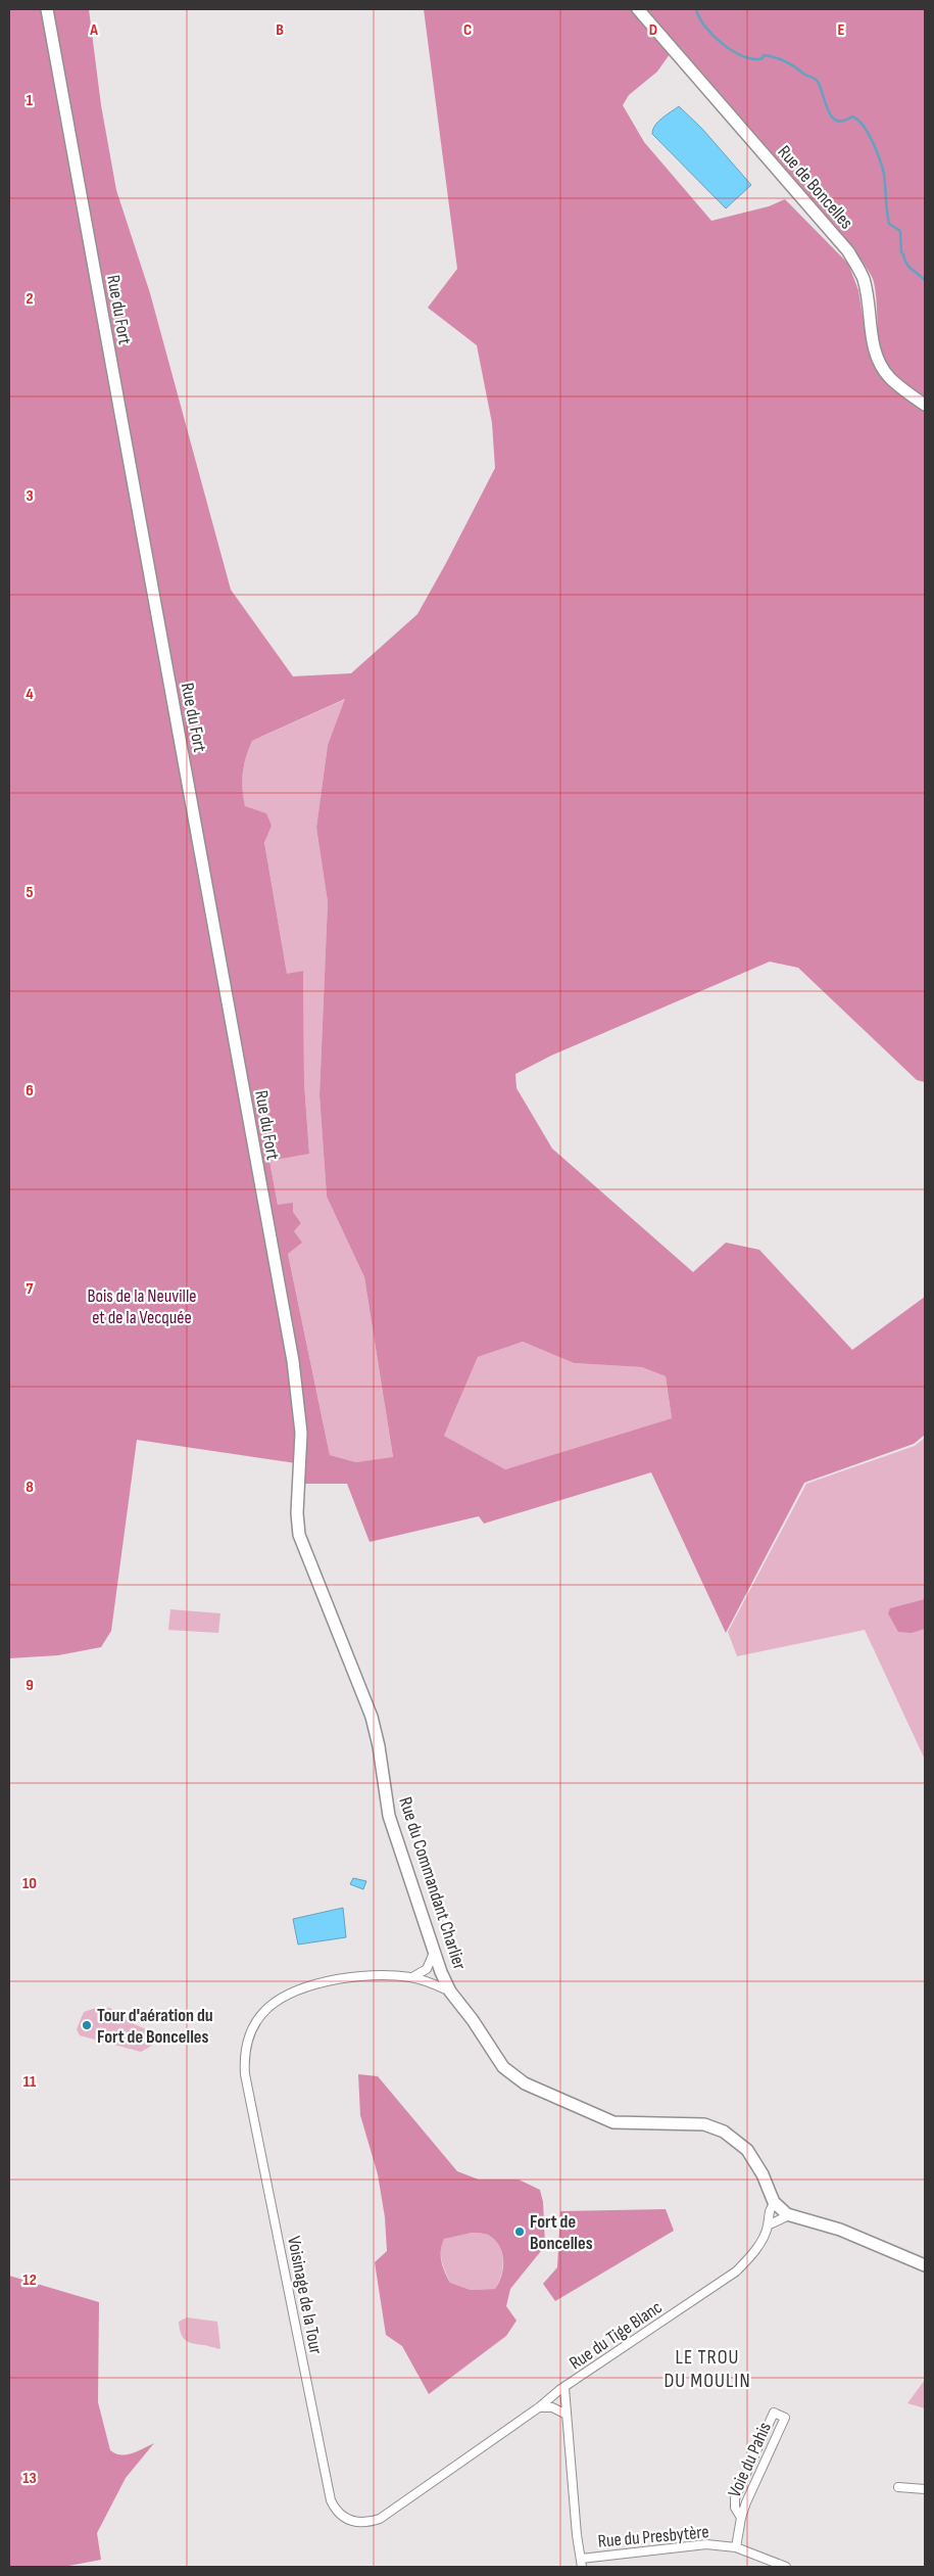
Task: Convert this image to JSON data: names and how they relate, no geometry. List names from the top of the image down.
{
  "streets": {
    "street": [
      "Rue de Boncelles",
      "Rue du Fort",
      "Rue du Commandant Charlier",
      "Voisinage de la Tour",
      "Rue du Tige Blanc",
      "Voie du Pahis",
      "Rue du Presbytère"
    ]
  },
  "crossings": [
    ["Rue du Fort", "Rue du Commandant Charlier"],
    ["Rue du Commandant Charlier", "Voisinage de la Tour"],
    ["Rue du Commandant Charlier", "Rue du Tige Blanc"],
    ["Voisinage de la Tour", "Rue du Tige Blanc"],
    ["Rue du Tige Blanc", "Rue du Presbytère"],
    ["Voie du Pahis", "Rue du Presbytère"]
  ],
  "districts": ["LE TROU DU MOULIN"],
  "parks": ["Bois de la Neuville et de la Vecquée"],
  "places": ["Tour d'aération du Fort de Boncelles", "Fort de Boncelles"],
  "grid": {
    "columns": [
      "A",
      "B",
      "C",
      "D",
      "E"
    ],
    "rows": [
      "1",
      "2",
      "3",
      "4",
      "5",
      "6",
      "7",
      "8",
      "9",
      "10",
      "11",
      "12",
      "13"
    ]
  }
}
